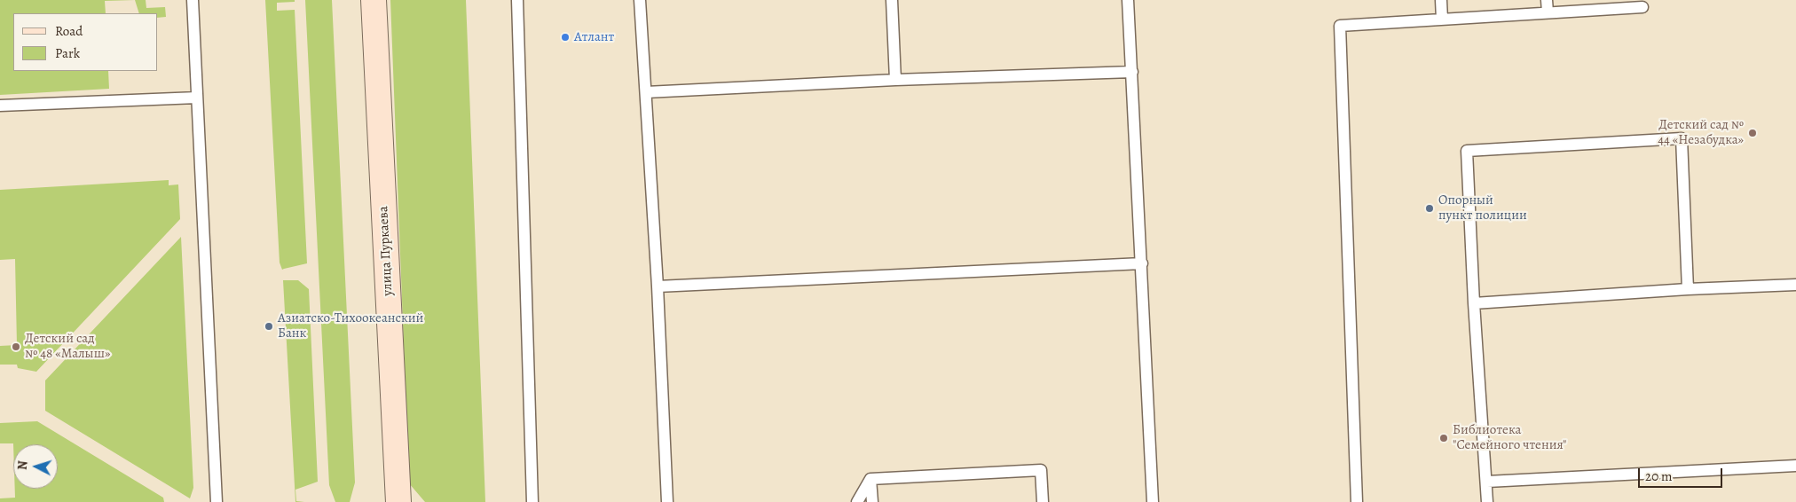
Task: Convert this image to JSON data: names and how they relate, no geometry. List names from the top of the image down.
{
  "streets": {
    "main road": ["улица Пуркаева"]
  },
  "places": [
    "Атлант",
    "Детский сад № 44 «Незабудка»",
    "Опорный пункт полиции",
    "Азиатско-Тихоокеанский Банк",
    "Детский сад № 48 «Малыш»",
    "Библиотека \"Семейного чтения\""
  ],
  "legend": ["Road", "Park"],
  "scale_bar": "20 m",
  "north": "left"
}
